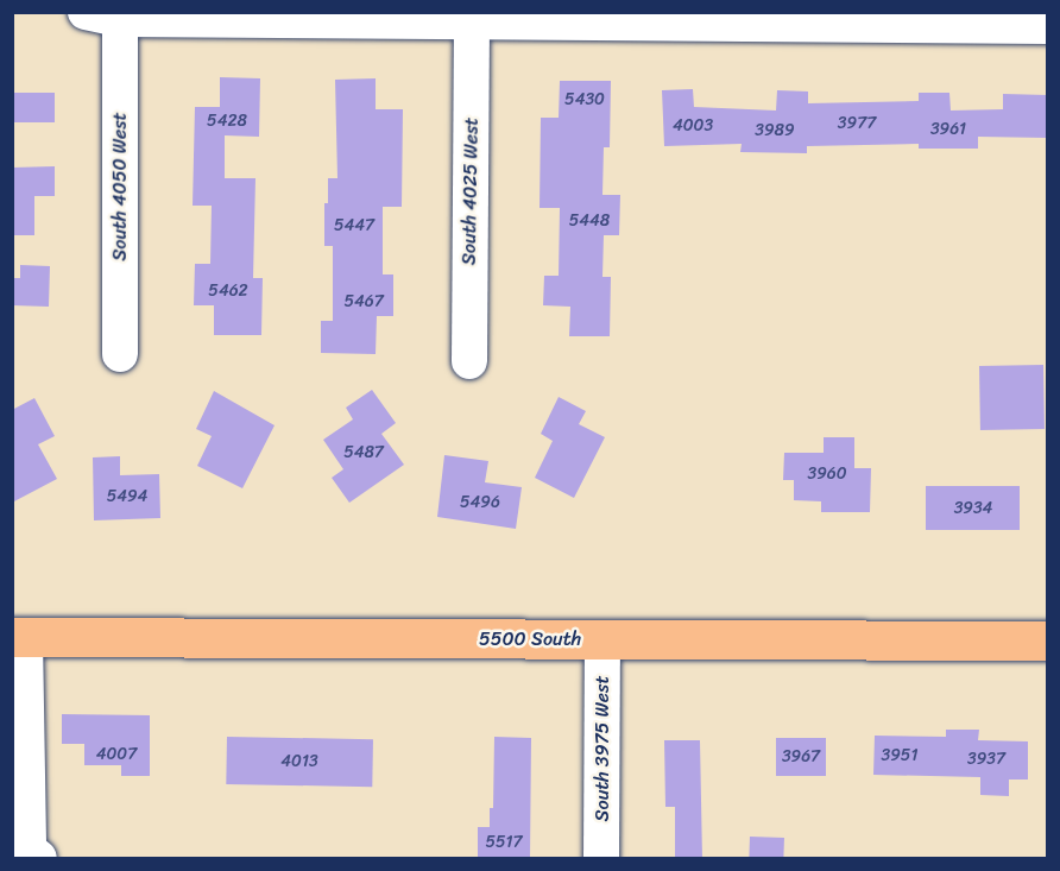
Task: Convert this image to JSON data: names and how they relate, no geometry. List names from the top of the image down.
{
  "streets": {
    "main road": ["5500 South"],
    "street": ["South 4050 West", "South 4025 West", "South 3975 West"]
  },
  "crossings": [
    ["5500 South", "South 3975 West"]
  ],
  "house_numbers": [
    "5430",
    "5428",
    "3977",
    "4003",
    "3961",
    "3989",
    "5448",
    "5447",
    "5462",
    "5467",
    "5487",
    "3960",
    "5494",
    "5496",
    "3934",
    "4007",
    "3951",
    "3967",
    "3937",
    "4013",
    "5517"
  ]
}
